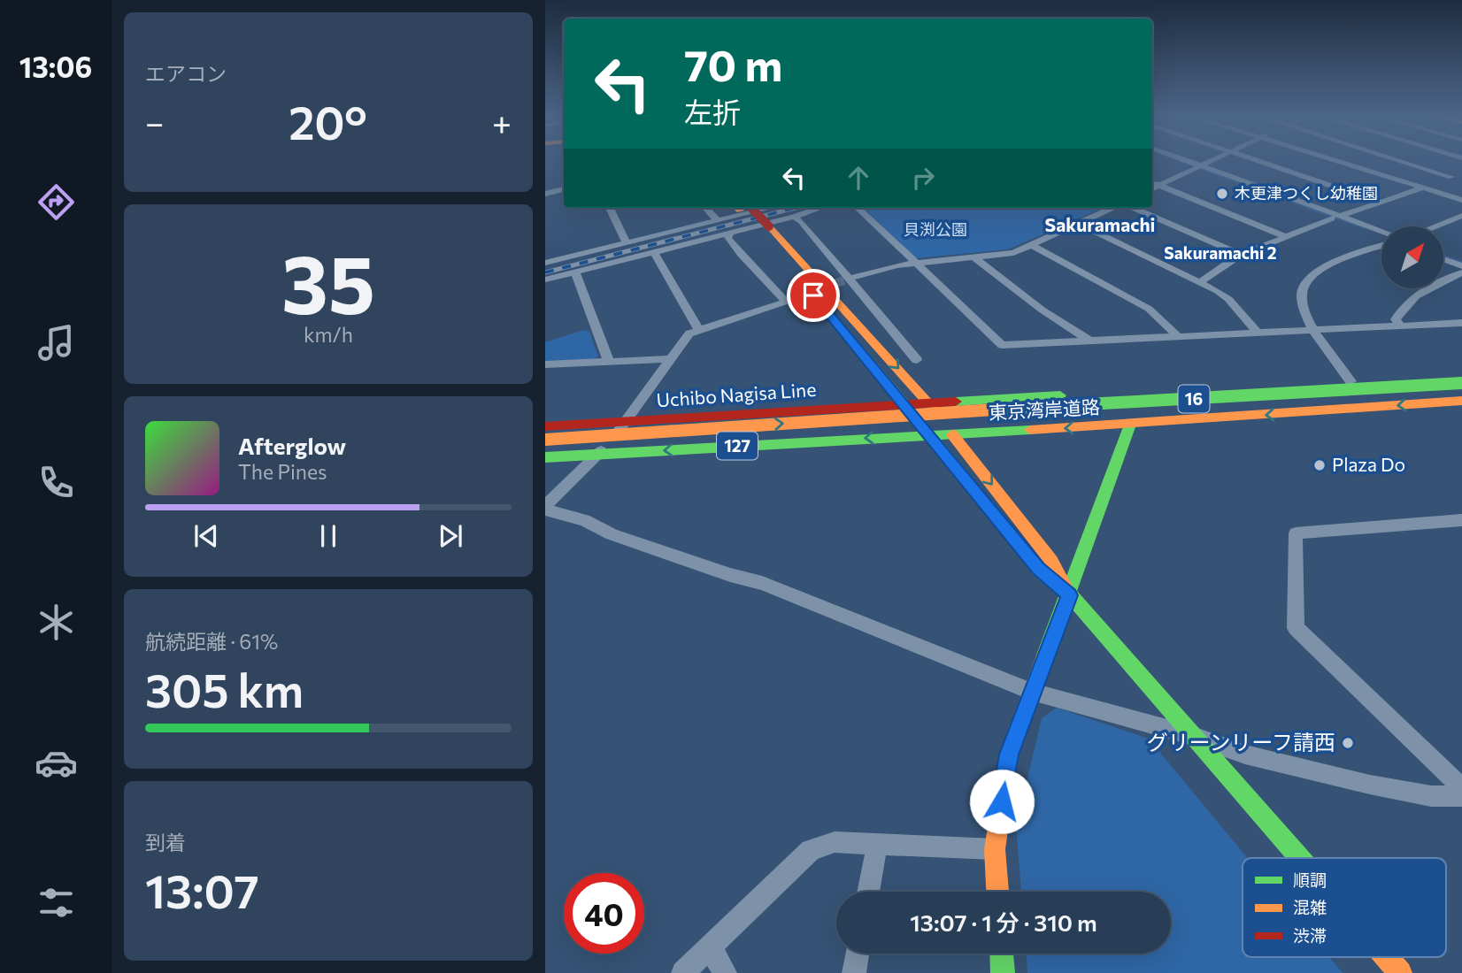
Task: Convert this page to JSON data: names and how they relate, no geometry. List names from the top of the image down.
{
  "streets": {
    "main road": [
      "Uchibo Nagisa Line",
      "16",
      "東京湾岸道路",
      "127"
    ]
  },
  "crossings": [
    ["Uchibo Nagisa Line", "16"],
    ["Uchibo Nagisa Line", "東京湾岸道路"],
    ["Uchibo Nagisa Line", "127"],
    ["16", "東京湾岸道路"],
    ["16", "127"],
    ["東京湾岸道路", "127"]
  ],
  "districts": ["Sakuramachi", "Sakuramachi 2"],
  "parks": ["貝渕公園"],
  "places": ["木更津つくし幼稚園", "Plaza Do", "グリーンリーフ請西"],
  "legend": ["順調", "混雑", "渋滞"],
  "north": "top right",
  "page": {
    "tabs": "13:06",
    "tile": [
      "エアコン",
      ["35", "km/h"],
      ["航続距離 · 61%", "305 km"],
      ["到着", "13:07"]
    ],
    "turn": ["70 m", "左折"],
    "heat": ["−", "20°", "+"],
    "song": ["Afterglow", "The Pines"],
    "limit": "40",
    "trip": "13:07 · 1 分 · 310 m"
  }
}
